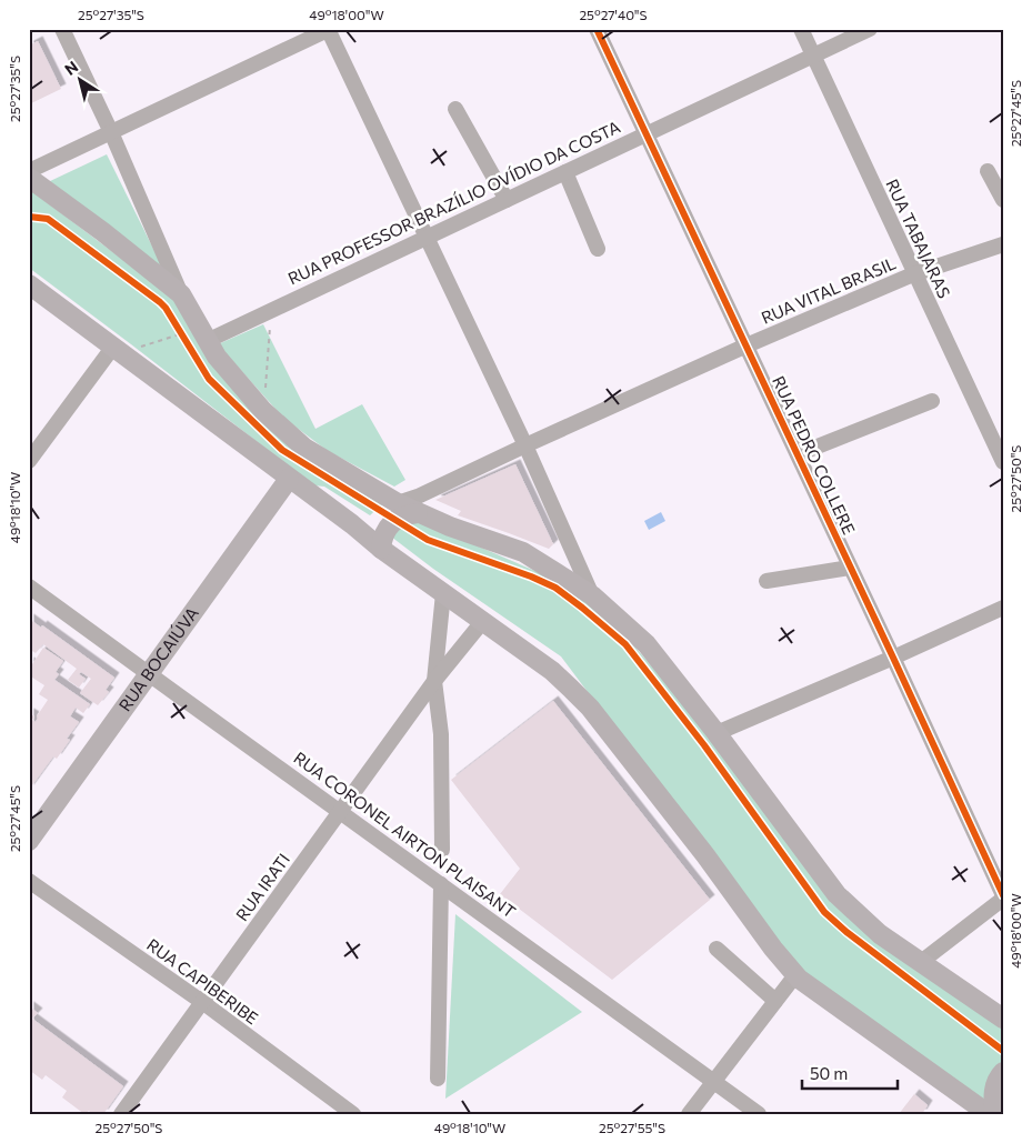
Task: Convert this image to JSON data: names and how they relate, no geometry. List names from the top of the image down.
{
  "streets": {
    "main road": ["RUA BOCAIÚVA"],
    "street": [
      "RUA PROFESSOR BRAZÍLIO OVÍDIO DA COSTA",
      "RUA TABAJARAS",
      "RUA VITAL BRASIL",
      "RUA PEDRO COLLERE",
      "RUA CORONEL AIRTON PLAISANT",
      "RUA IRATI",
      "RUA CAPIBERIBE"
    ]
  },
  "crossings": [
    ["RUA PROFESSOR BRAZÍLIO OVÍDIO DA COSTA", "RUA TABAJARAS"],
    ["RUA PROFESSOR BRAZÍLIO OVÍDIO DA COSTA", "RUA PEDRO COLLERE"],
    ["RUA TABAJARAS", "RUA VITAL BRASIL"],
    ["RUA VITAL BRASIL", "RUA PEDRO COLLERE"],
    ["RUA BOCAIÚVA", "RUA CORONEL AIRTON PLAISANT"],
    ["RUA CORONEL AIRTON PLAISANT", "RUA IRATI"],
    ["RUA IRATI", "RUA CAPIBERIBE"]
  ],
  "scale_bar": "50 m",
  "north": "top left",
  "coordinates": [
    "25°27'35\"S",
    "49°18'00\"W",
    "25°27'40\"S",
    "25°27'45\"S",
    "25°27'50\"S",
    "49°18'10\"W",
    "25°27'55\"S"
  ]
}
